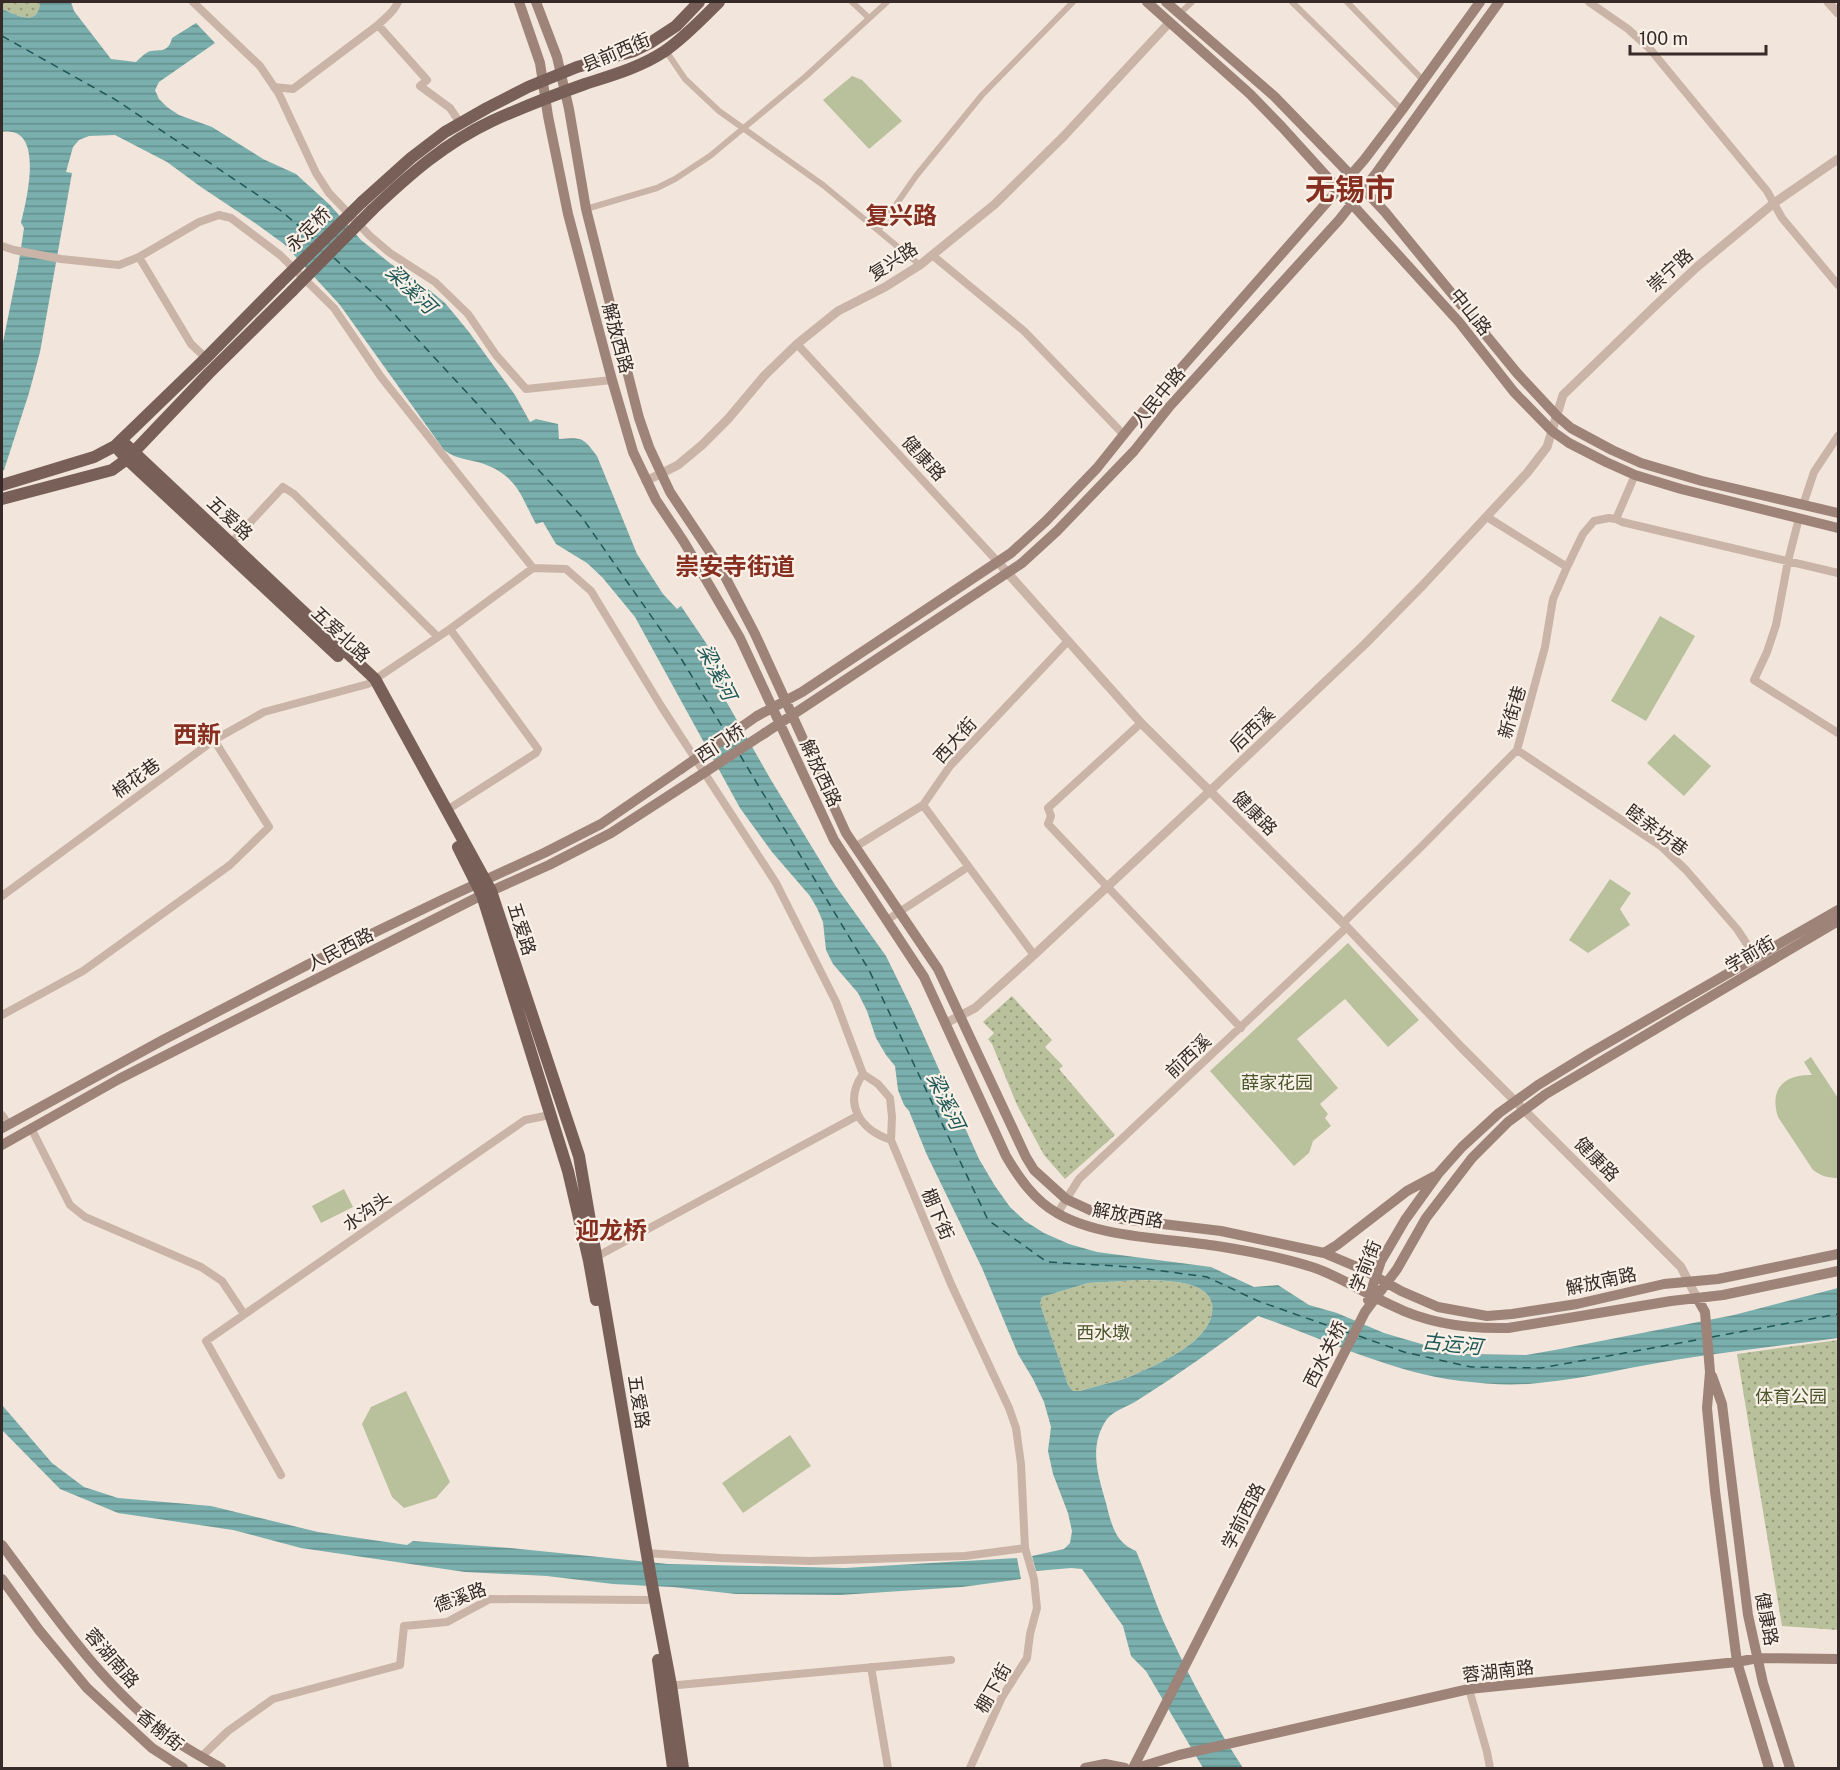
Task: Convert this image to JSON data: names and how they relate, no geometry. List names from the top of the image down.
{
  "streets": {
    "main road": [
      "县前西街",
      "永定桥",
      "中山路",
      "解放西路",
      "人民中路",
      "健康路",
      "五爱路",
      "五爱北路",
      "西门桥",
      "人民西路",
      "学前街",
      "解放南路",
      "西水关桥",
      "学前西路",
      "蓉湖南路",
      "香榭街"
    ],
    "street": [
      "复兴路",
      "崇宁路",
      "新街巷",
      "后西溪",
      "西大街",
      "棉花巷",
      "睦亲坊巷",
      "前西溪",
      "水沟头",
      "棚下街",
      "德溪路"
    ]
  },
  "crossings": [
    ["县前西街", "永定桥"],
    ["县前西街", "解放西路"],
    ["永定桥", "五爱路"],
    ["永定桥", "五爱北路"],
    ["复兴路", "中山路"],
    ["复兴路", "解放西路"],
    ["复兴路", "健康路"],
    ["崇宁路", "中山路"],
    ["崇宁路", "后西溪"],
    ["中山路", "人民中路"],
    ["中山路", "后西溪"],
    ["解放西路", "人民中路"],
    ["解放西路", "后西溪"],
    ["解放西路", "西大街"],
    ["解放西路", "学前街"],
    ["解放西路", "前西溪"],
    ["解放西路", "解放南路"],
    ["人民中路", "健康路"],
    ["人民中路", "西门桥"],
    ["健康路", "新街巷"],
    ["健康路", "后西溪"],
    ["健康路", "西大街"],
    ["健康路", "学前街"],
    ["健康路", "前西溪"],
    ["健康路", "解放南路"],
    ["健康路", "蓉湖南路"],
    ["五爱路", "五爱北路"],
    ["五爱路", "棉花巷"],
    ["五爱路", "人民西路"],
    ["五爱路", "水沟头"],
    ["五爱路", "德溪路"],
    ["五爱北路", "棉花巷"],
    ["五爱北路", "人民西路"],
    ["新街巷", "睦亲坊巷"],
    ["新街巷", "前西溪"],
    ["西门桥", "人民西路"],
    ["棉花巷", "棚下街"],
    ["睦亲坊巷", "学前街"],
    ["学前街", "解放南路"],
    ["学前街", "西水关桥"],
    ["西水关桥", "学前西路"],
    ["学前西路", "蓉湖南路"],
    ["德溪路", "蓉湖南路"]
  ],
  "districts": [
    "无锡市",
    "复兴路",
    "崇安寺街道",
    "西新",
    "迎龙桥"
  ],
  "water": ["梁溪河", "古运河"],
  "parks": ["薛家花园", "西水墩", "体育公园"],
  "scale_bar": "100 m"
}
